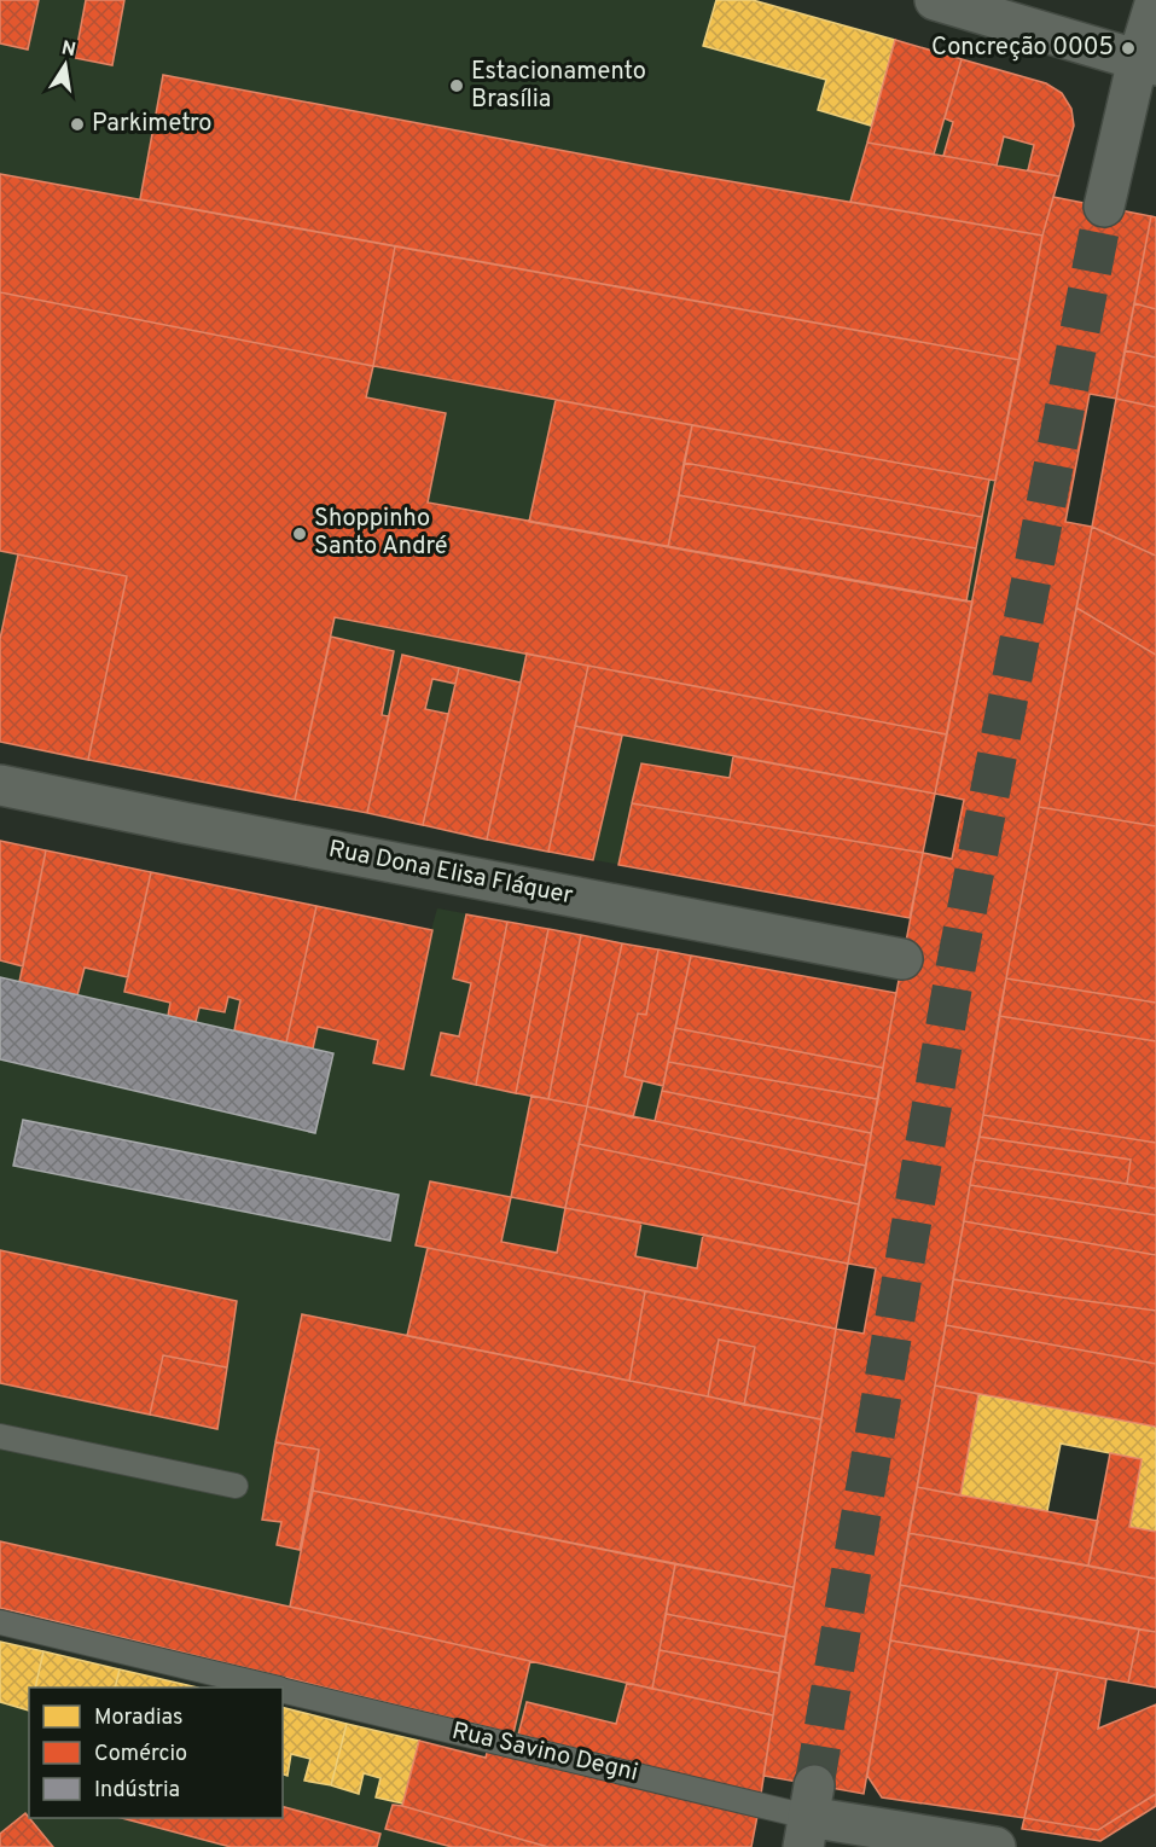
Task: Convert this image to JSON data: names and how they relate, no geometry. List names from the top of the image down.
{
  "streets": {
    "street": ["Rua Dona Elisa Fláquer"],
    "lane": ["Rua Savino Degni"]
  },
  "places": [
    "Concreção 0005",
    "Estacionamento Brasília",
    "Parkimetro",
    "Shoppinho Santo André"
  ],
  "legend": ["Moradias", "Comércio", "Indústria"],
  "north": "top"
}
